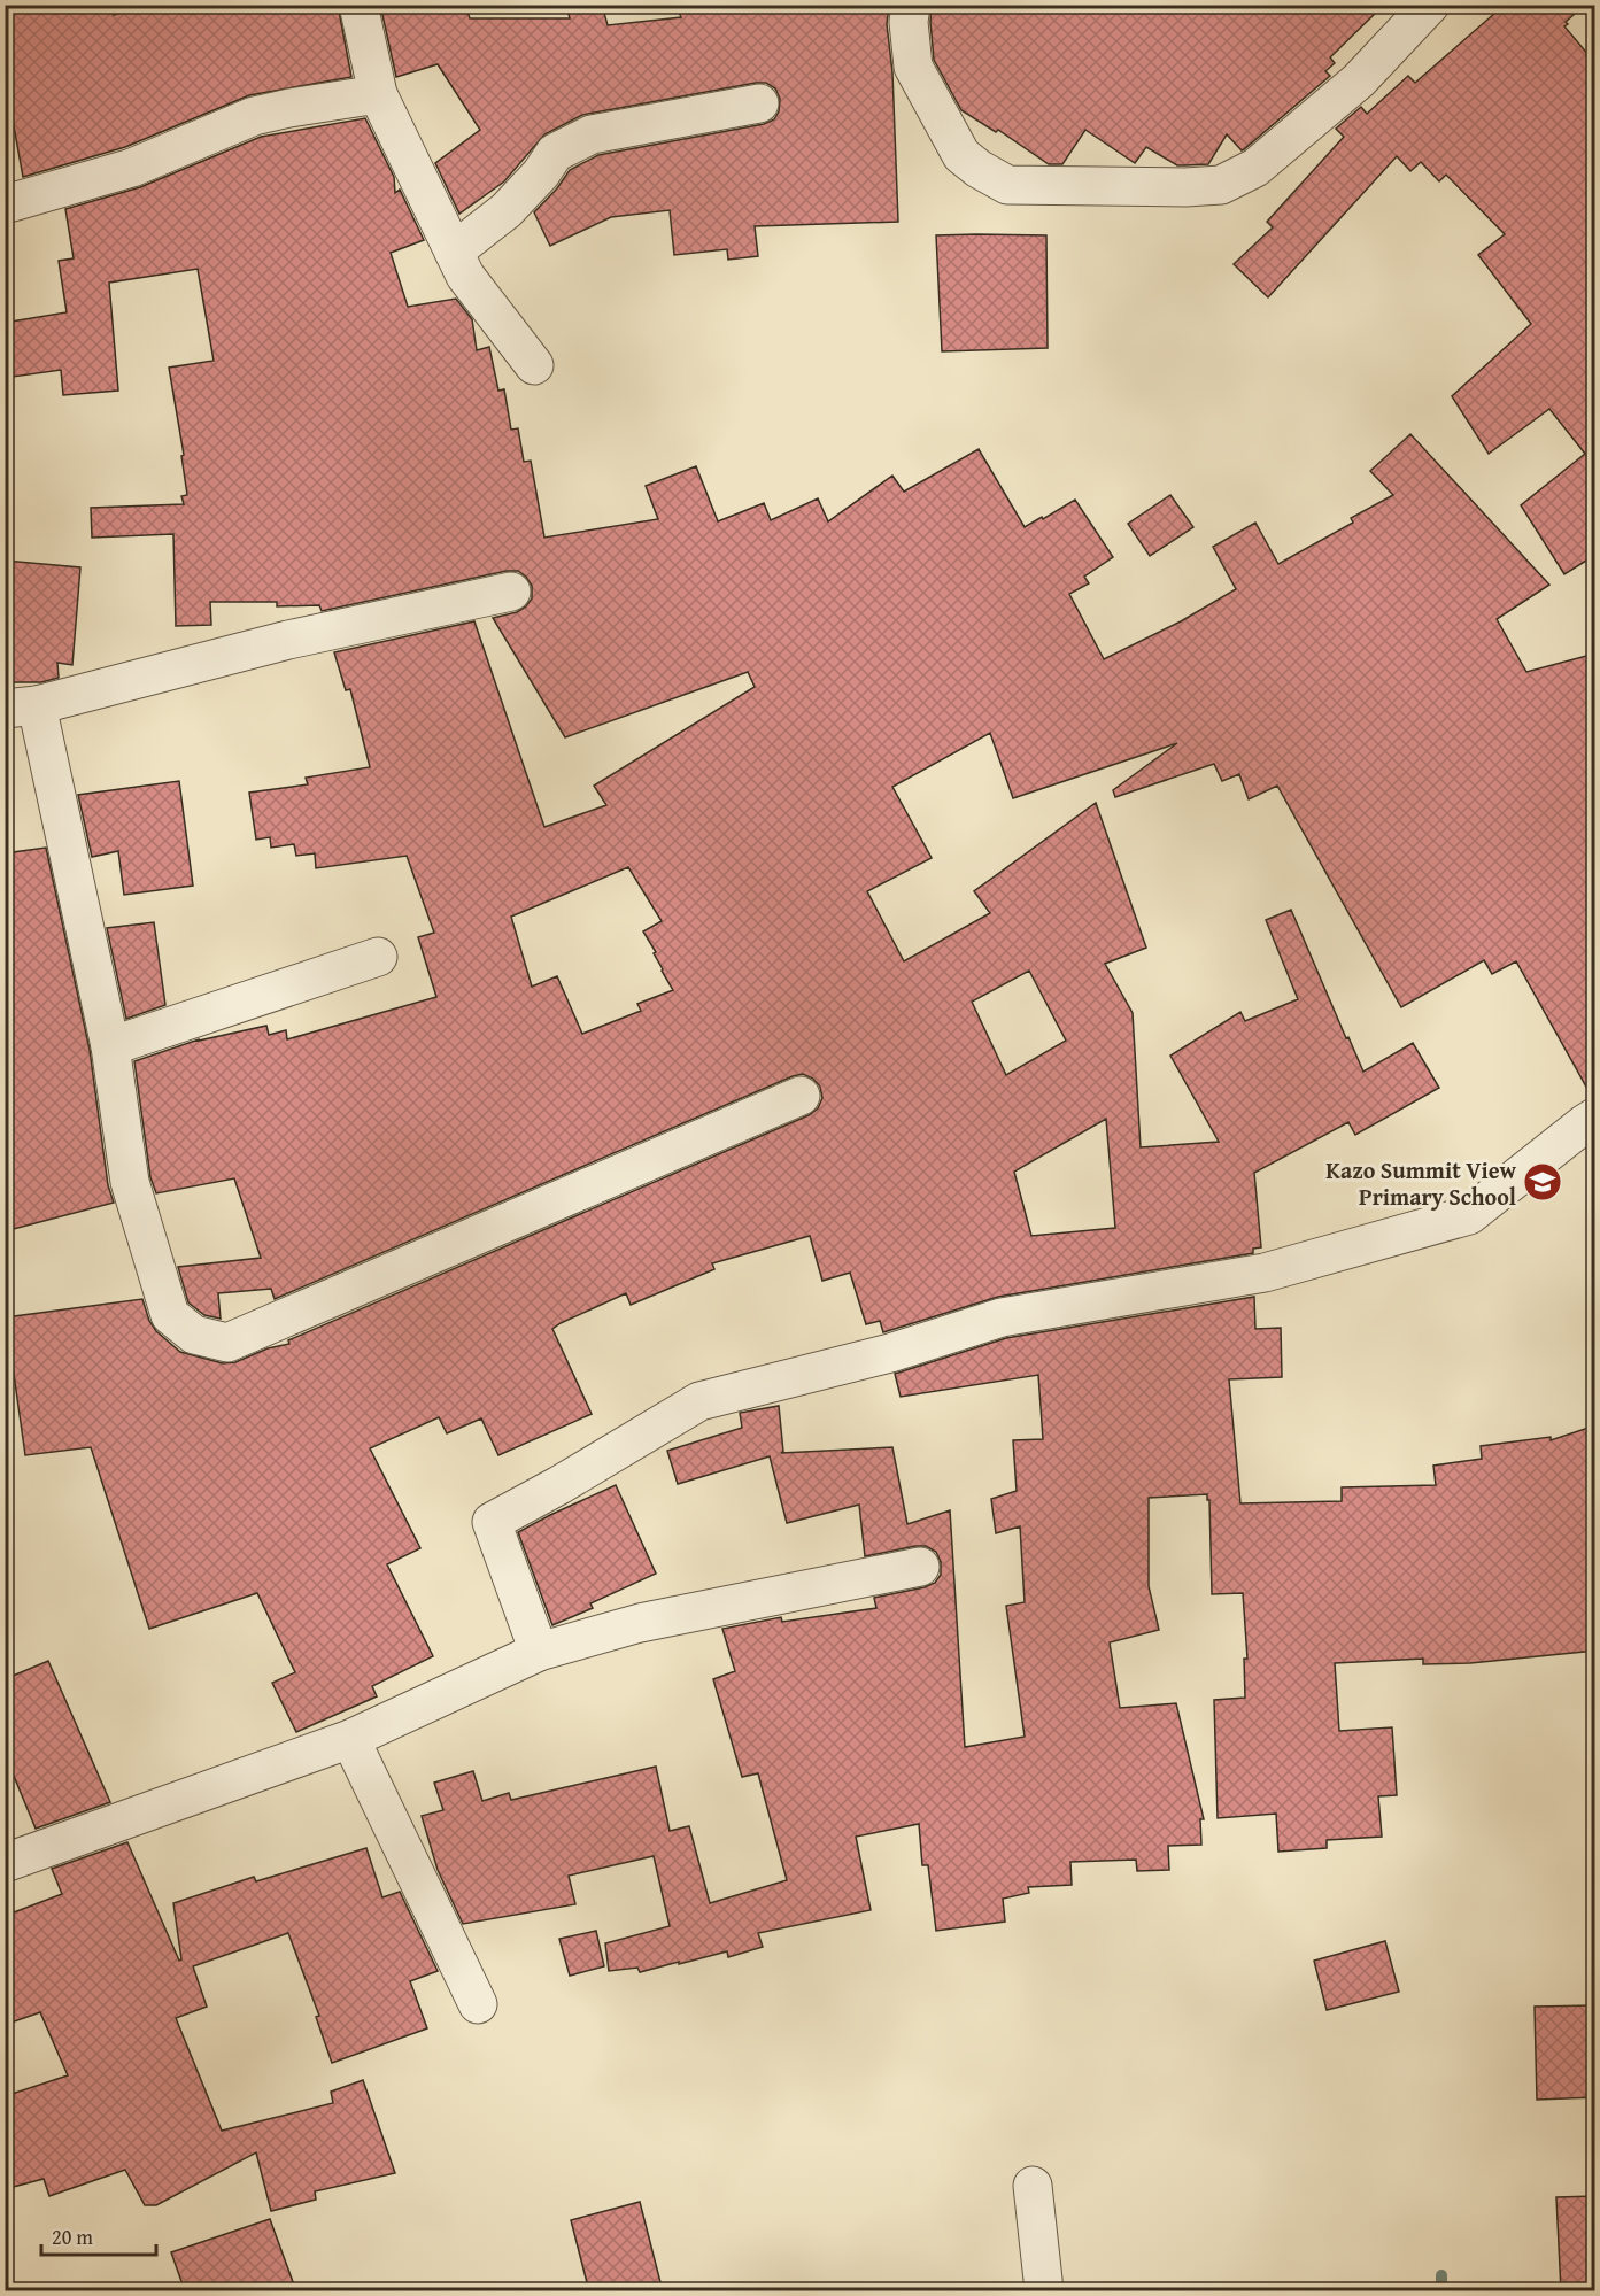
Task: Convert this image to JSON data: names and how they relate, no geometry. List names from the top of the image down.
{
  "places": {
    "school or university": ["Kazo Summit View Primary School"]
  },
  "scale_bar": "20 m"
}
